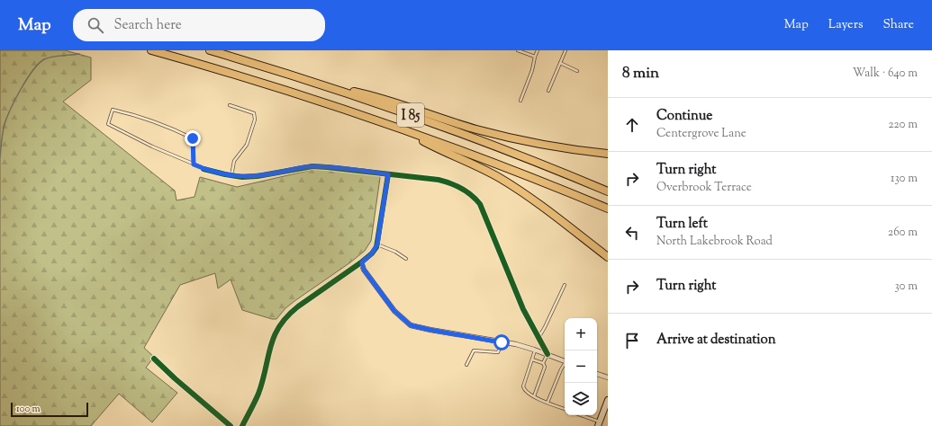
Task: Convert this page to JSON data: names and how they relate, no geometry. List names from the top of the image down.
{
  "streets": {
    "highway": ["I 85"]
  },
  "scale_bar": "100 m",
  "page": {
    "header": "Map",
    "search": "Search here",
    "nav": ["Map", "Layers", "Share"],
    "heading": ["8 min", "Walk · 640 m"],
    "list": [
      ["Continue", "Centergrove Lane", "220 m"],
      ["Turn right", "Overbrook Terrace", "130 m"],
      ["Turn left", "North Lakebrook Road", "260 m"],
      ["Turn right", "30 m"],
      "Arrive at destination"
    ],
    "map_buttons": ["+", "−"],
    "scale": "100 m"
  }
}
